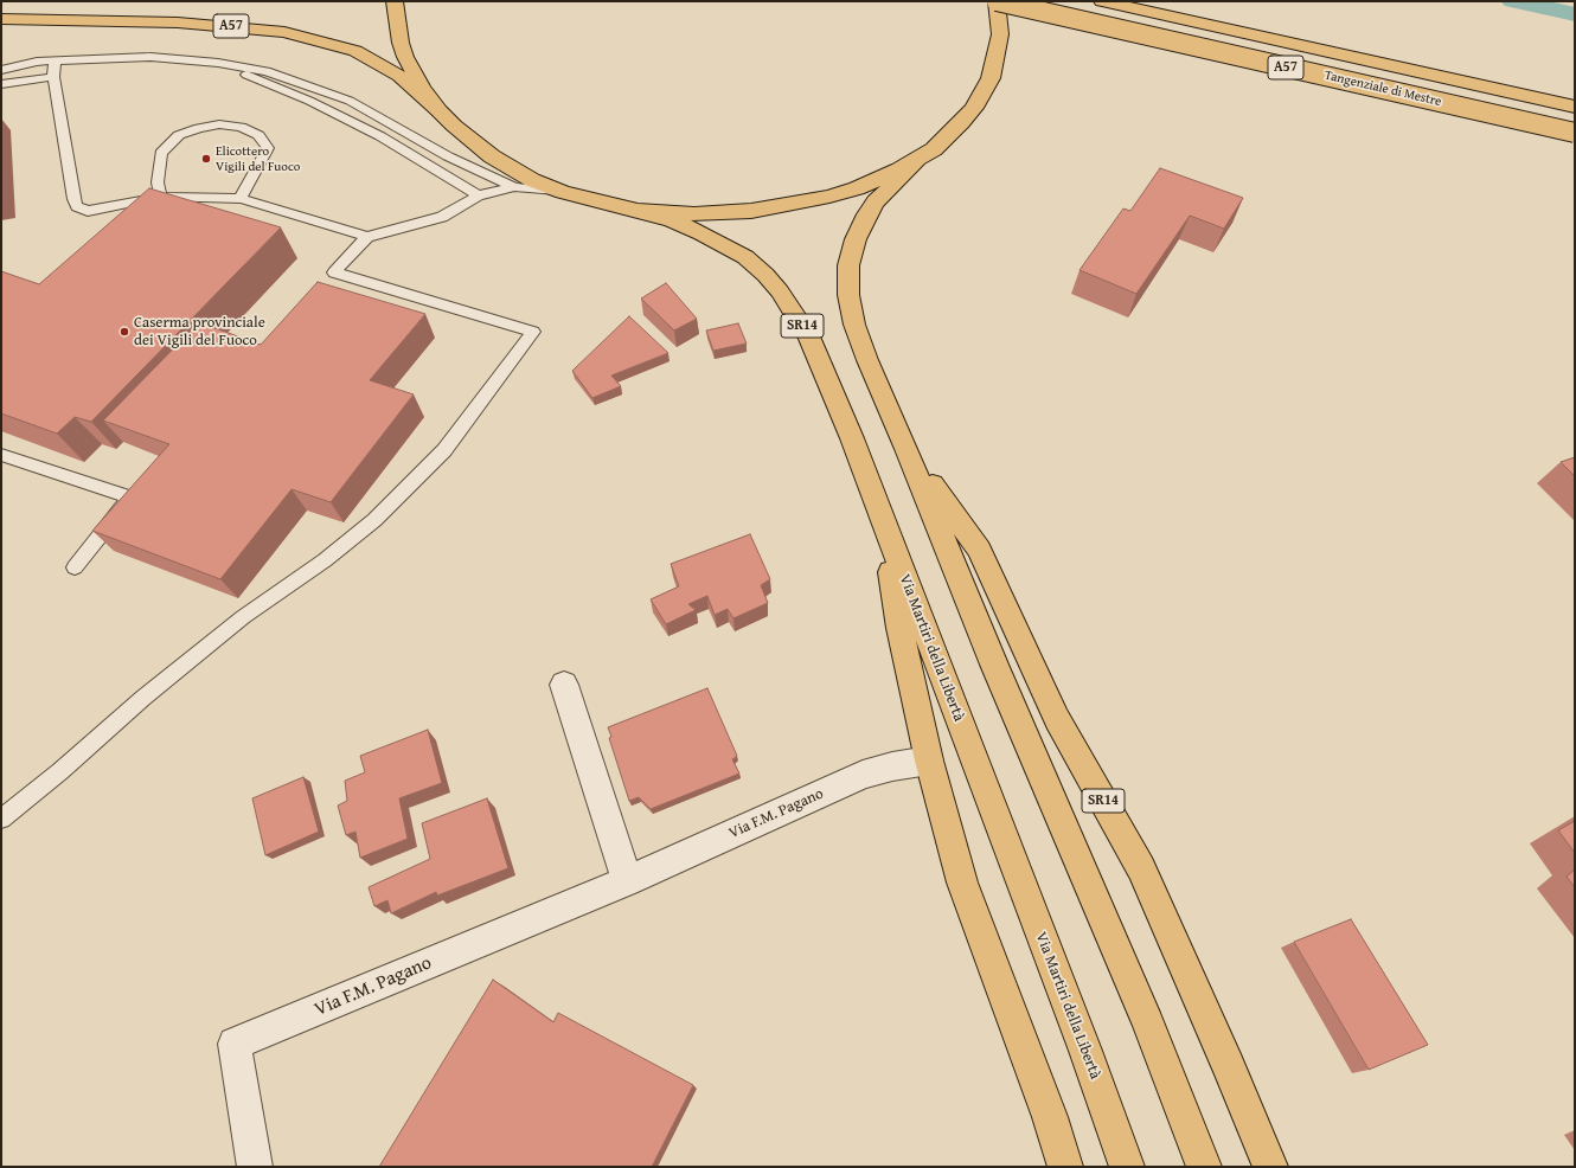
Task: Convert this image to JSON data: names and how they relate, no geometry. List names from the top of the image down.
{
  "streets": {
    "main road": [
      "A57",
      "Tangenziale di Mestre",
      "SR14",
      "Via Martiri della Libertà"
    ],
    "street": ["Via F.M. Pagano"]
  },
  "crossings": [
    ["A57", "SR14"],
    ["Tangenziale di Mestre", "SR14"],
    ["SR14", "Via Martiri della Libertà"],
    ["SR14", "Via F.M. Pagano"]
  ],
  "places": ["Elicottero Vigili del Fuoco", "Caserma provinciale dei Vigili del Fuoco"]
}
